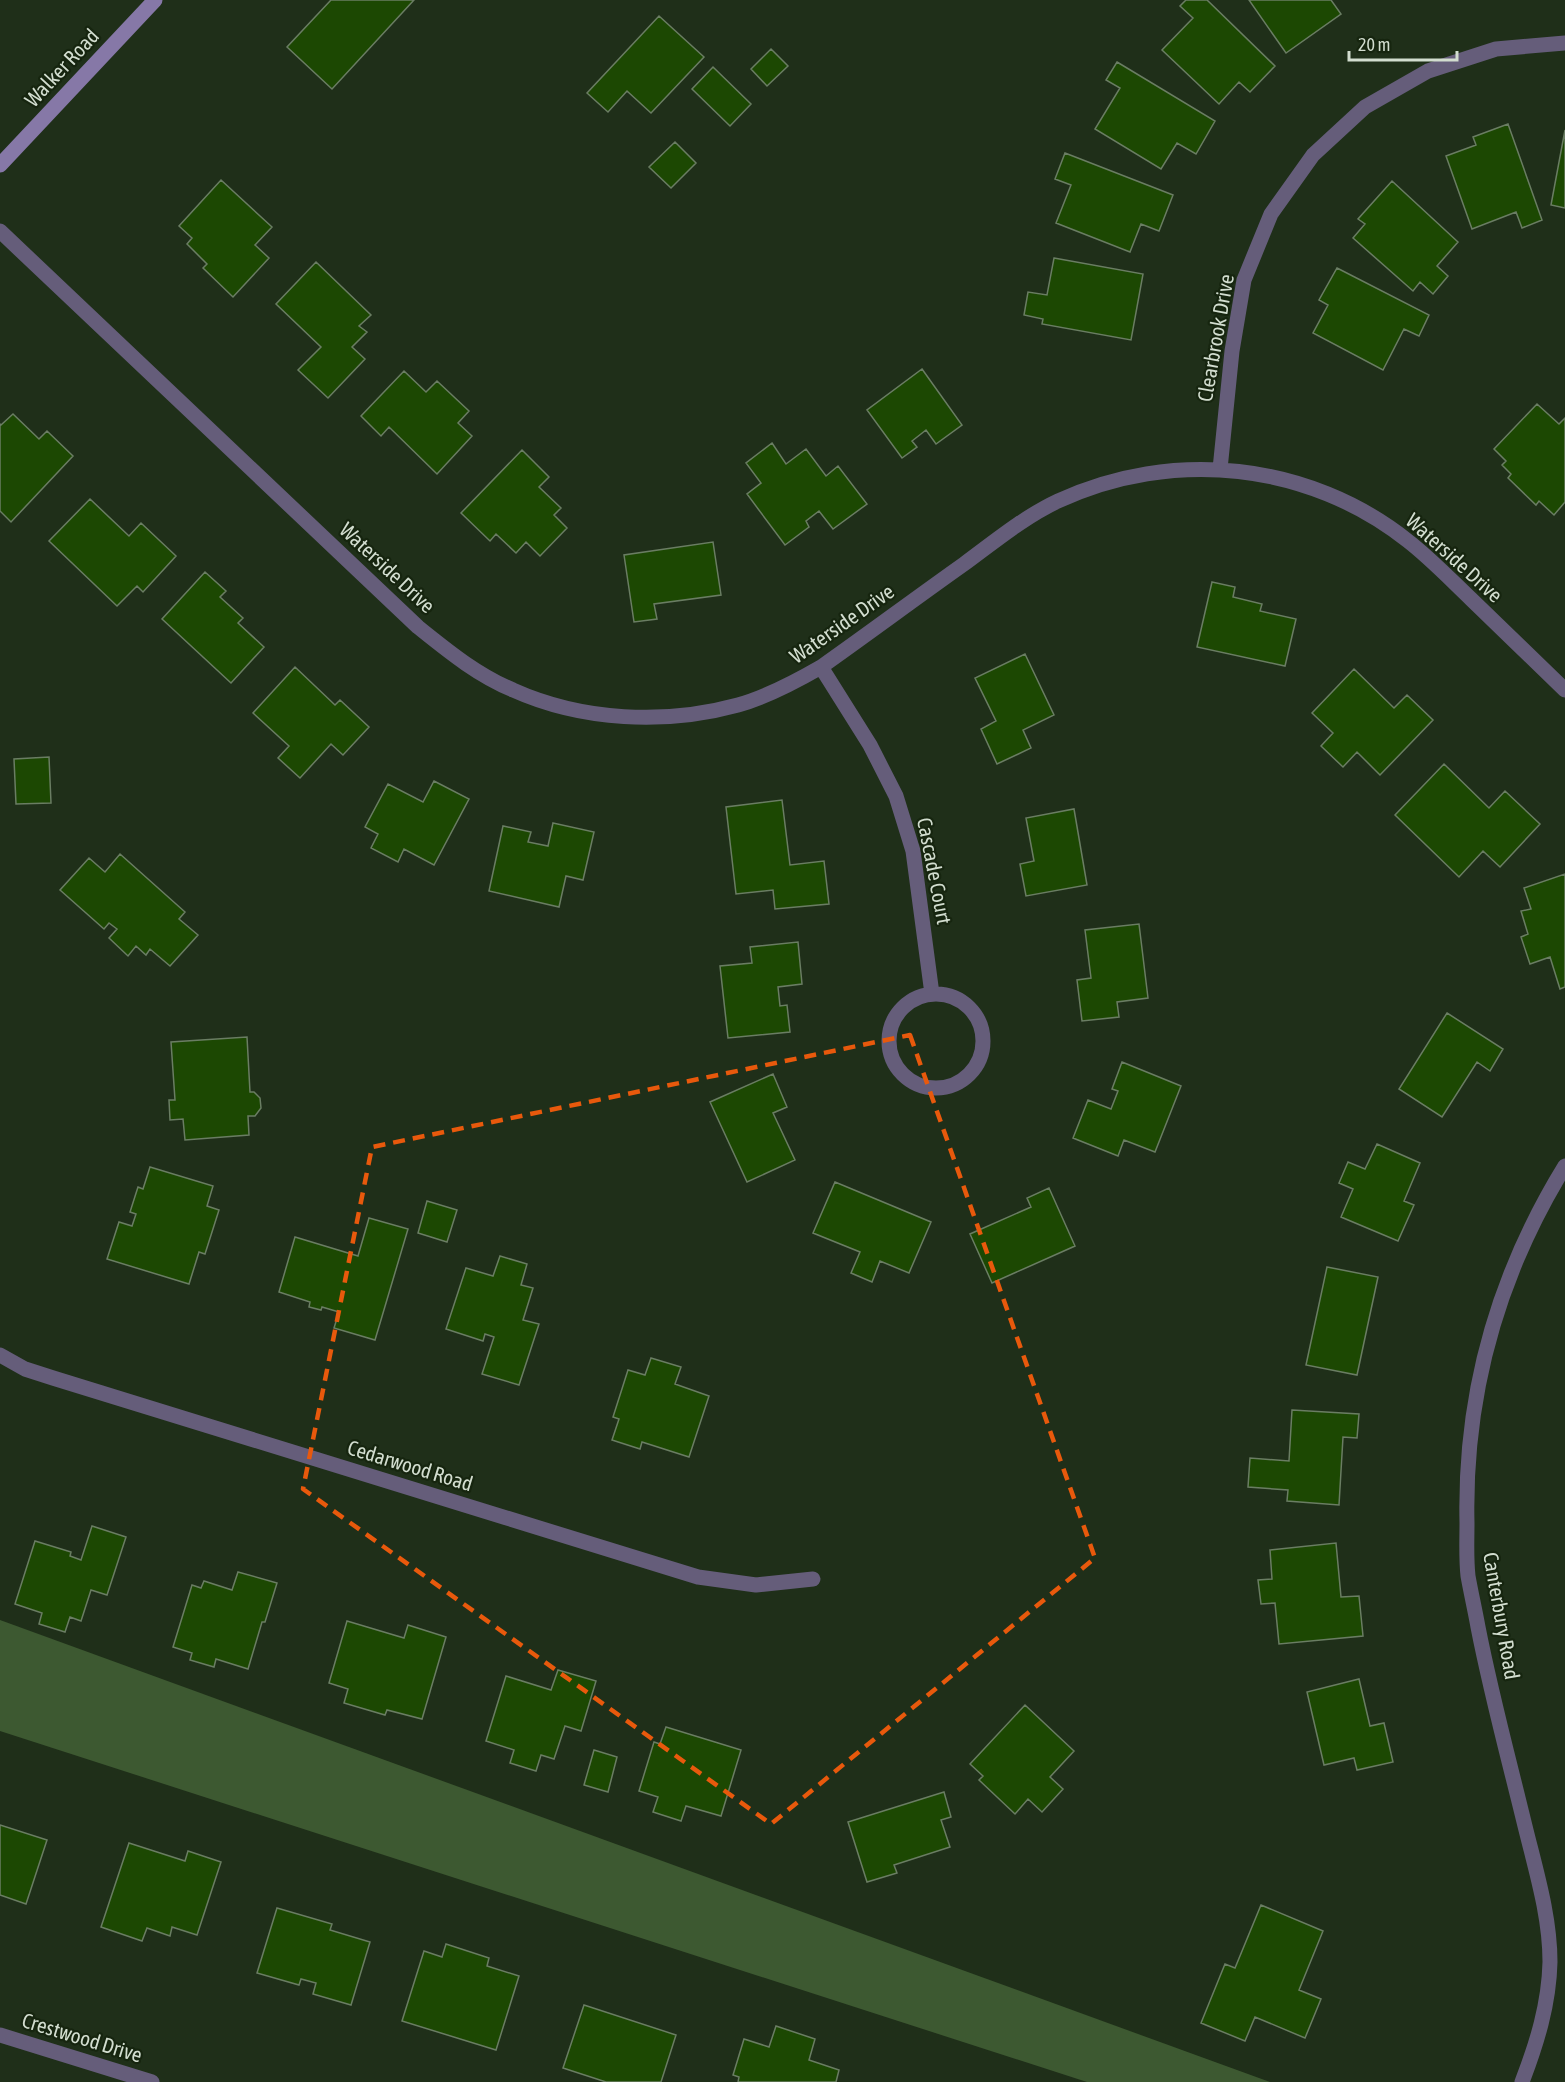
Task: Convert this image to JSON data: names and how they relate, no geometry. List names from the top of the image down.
{
  "streets": {
    "street": [
      "Walker Road",
      "Clearbrook Drive",
      "Waterside Drive",
      "Cascade Court",
      "Cedarwood Road",
      "Canterbury Road",
      "Crestwood Drive"
    ]
  },
  "crossings": [
    ["Clearbrook Drive", "Waterside Drive"],
    ["Waterside Drive", "Cascade Court"]
  ],
  "scale_bar": "20 m"
}
